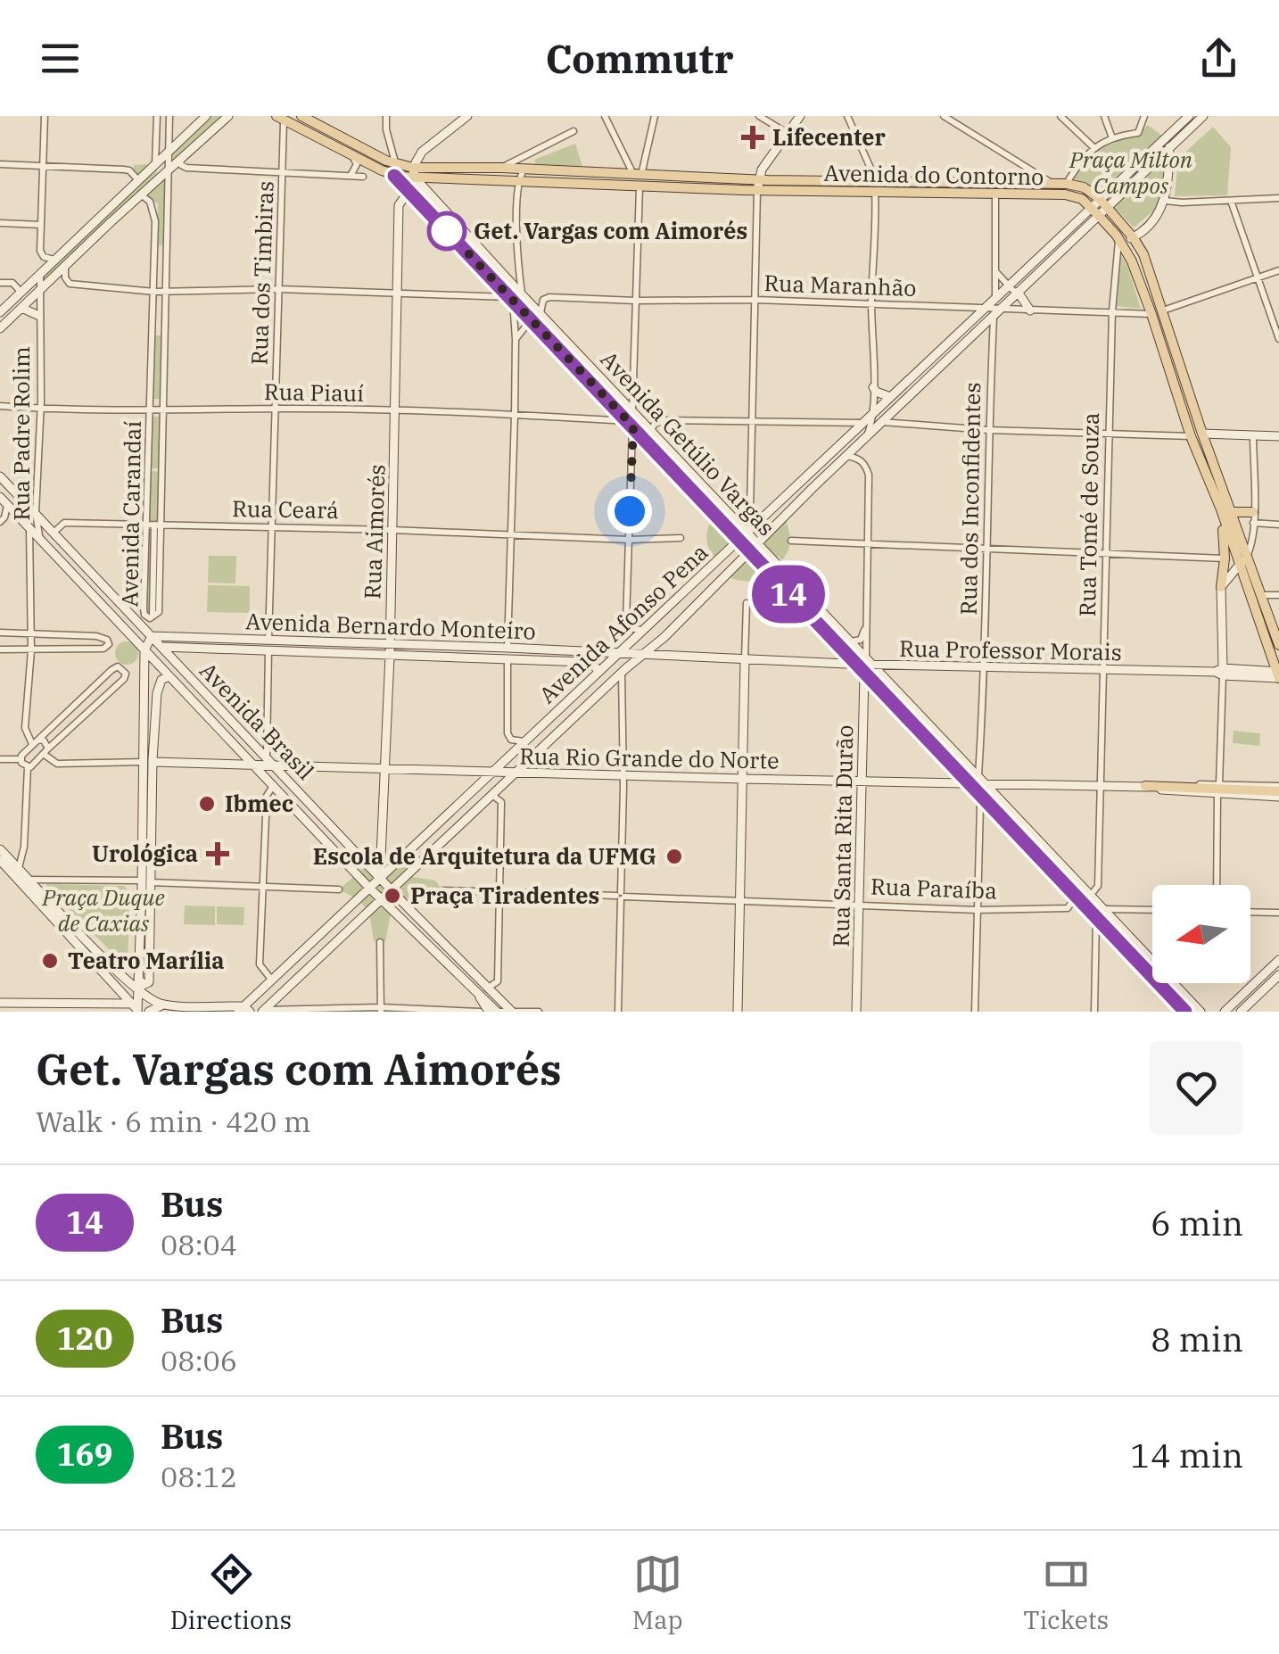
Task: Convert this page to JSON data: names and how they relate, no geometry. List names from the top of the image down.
{
  "streets": {
    "main road": [
      "Avenida do Contorno",
      "Avenida Getúlio Vargas",
      "Rua Aimorés",
      "Avenida Afonso Pena",
      "Avenida Bernardo Monteiro",
      "Rua Professor Morais",
      "Avenida Brasil",
      "Rua Rio Grande do Norte",
      "Rua Santa Rita Durão"
    ],
    "street": [
      "Rua dos Timbiras",
      "Rua Maranhão",
      "Rua Piauí",
      "Rua Padre Rolim",
      "Rua dos Inconfidentes",
      "Rua Ceará",
      "Avenida Carandaí",
      "Rua Tomé de Souza",
      "Rua Paraíba"
    ]
  },
  "crossings": [
    ["Avenida do Contorno", "Rua dos Timbiras"],
    ["Avenida do Contorno", "Rua Maranhão"],
    ["Avenida do Contorno", "Avenida Getúlio Vargas"],
    ["Avenida do Contorno", "Rua Tomé de Souza"],
    ["Avenida do Contorno", "Avenida Afonso Pena"],
    ["Avenida do Contorno", "Rua Professor Morais"],
    ["Rua dos Timbiras", "Rua Piauí"],
    ["Rua dos Timbiras", "Rua Ceará"],
    ["Rua dos Timbiras", "Avenida Bernardo Monteiro"],
    ["Rua dos Timbiras", "Avenida Brasil"],
    ["Rua Maranhão", "Avenida Getúlio Vargas"],
    ["Rua Maranhão", "Rua Tomé de Souza"],
    ["Rua Maranhão", "Avenida Afonso Pena"],
    ["Rua Piauí", "Rua Padre Rolim"],
    ["Rua Piauí", "Avenida Getúlio Vargas"],
    ["Rua Piauí", "Avenida Carandaí"],
    ["Rua Piauí", "Rua Aimorés"],
    ["Rua Padre Rolim", "Avenida Brasil"],
    ["Avenida Getúlio Vargas", "Rua dos Inconfidentes"],
    ["Avenida Getúlio Vargas", "Rua Tomé de Souza"],
    ["Avenida Getúlio Vargas", "Rua Aimorés"],
    ["Avenida Getúlio Vargas", "Avenida Afonso Pena"],
    ["Avenida Getúlio Vargas", "Rua Professor Morais"],
    ["Avenida Getúlio Vargas", "Rua Rio Grande do Norte"],
    ["Avenida Getúlio Vargas", "Rua Santa Rita Durão"],
    ["Avenida Getúlio Vargas", "Rua Paraíba"],
    ["Rua dos Inconfidentes", "Avenida Afonso Pena"],
    ["Rua dos Inconfidentes", "Rua Professor Morais"],
    ["Rua dos Inconfidentes", "Rua Rio Grande do Norte"],
    ["Rua Ceará", "Avenida Carandaí"],
    ["Rua Ceará", "Rua Aimorés"],
    ["Rua Ceará", "Avenida Brasil"],
    ["Rua Tomé de Souza", "Rua Professor Morais"],
    ["Rua Tomé de Souza", "Rua Rio Grande do Norte"],
    ["Rua Aimorés", "Avenida Afonso Pena"],
    ["Rua Aimorés", "Avenida Bernardo Monteiro"],
    ["Rua Aimorés", "Avenida Brasil"],
    ["Rua Aimorés", "Rua Rio Grande do Norte"],
    ["Avenida Afonso Pena", "Avenida Bernardo Monteiro"],
    ["Avenida Afonso Pena", "Rua Professor Morais"],
    ["Avenida Afonso Pena", "Avenida Brasil"],
    ["Avenida Afonso Pena", "Rua Rio Grande do Norte"],
    ["Avenida Bernardo Monteiro", "Rua Professor Morais"],
    ["Avenida Bernardo Monteiro", "Avenida Brasil"],
    ["Avenida Brasil", "Rua Rio Grande do Norte"],
    ["Rua Rio Grande do Norte", "Rua Santa Rita Durão"],
    ["Rua Santa Rita Durão", "Rua Paraíba"]
  ],
  "parks": ["Praça Milton Campos", "Praça Duque de Caxias"],
  "places": {
    "health": ["Lifecenter", "Urológica"],
    "other": [
      "Get. Vargas com Aimorés",
      "Ibmec",
      "Escola de Arquitetura da UFMG",
      "Praça Tiradentes",
      "Teatro Marília"
    ]
  },
  "lines": ["bus line 14"],
  "north": "left",
  "page": {
    "header": "Commutr",
    "on_map": "14",
    "heading": ["Get. Vargas com Aimorés", "Walk · 6 min · 420 m"],
    "list": [
      {
        "mark": "14",
        "name": "Bus",
        "note": "08:04",
        "value": "6 min"
      },
      {
        "mark": "120",
        "name": "Bus",
        "note": "08:06",
        "value": "8 min"
      },
      {
        "mark": "169",
        "name": "Bus",
        "note": "08:12",
        "value": "14 min"
      }
    ],
    "tabs": ["Directions", "Map", "Tickets"]
  }
}
